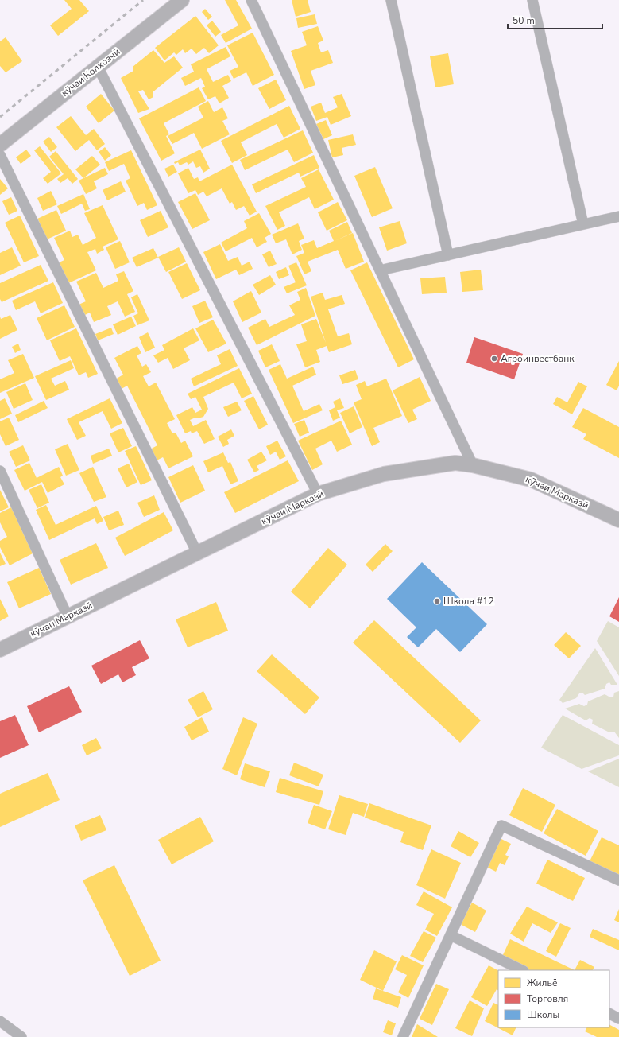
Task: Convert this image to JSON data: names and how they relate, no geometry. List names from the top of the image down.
{
  "streets": {
    "main road": ["кӯчаи Колхозчӣ", "кӯчаи Марказӣ"]
  },
  "places": ["Агроинвестбанк", "Школа #12"],
  "legend": ["Жильё", "Торговля", "Школы"],
  "scale_bar": "50 m"
}
